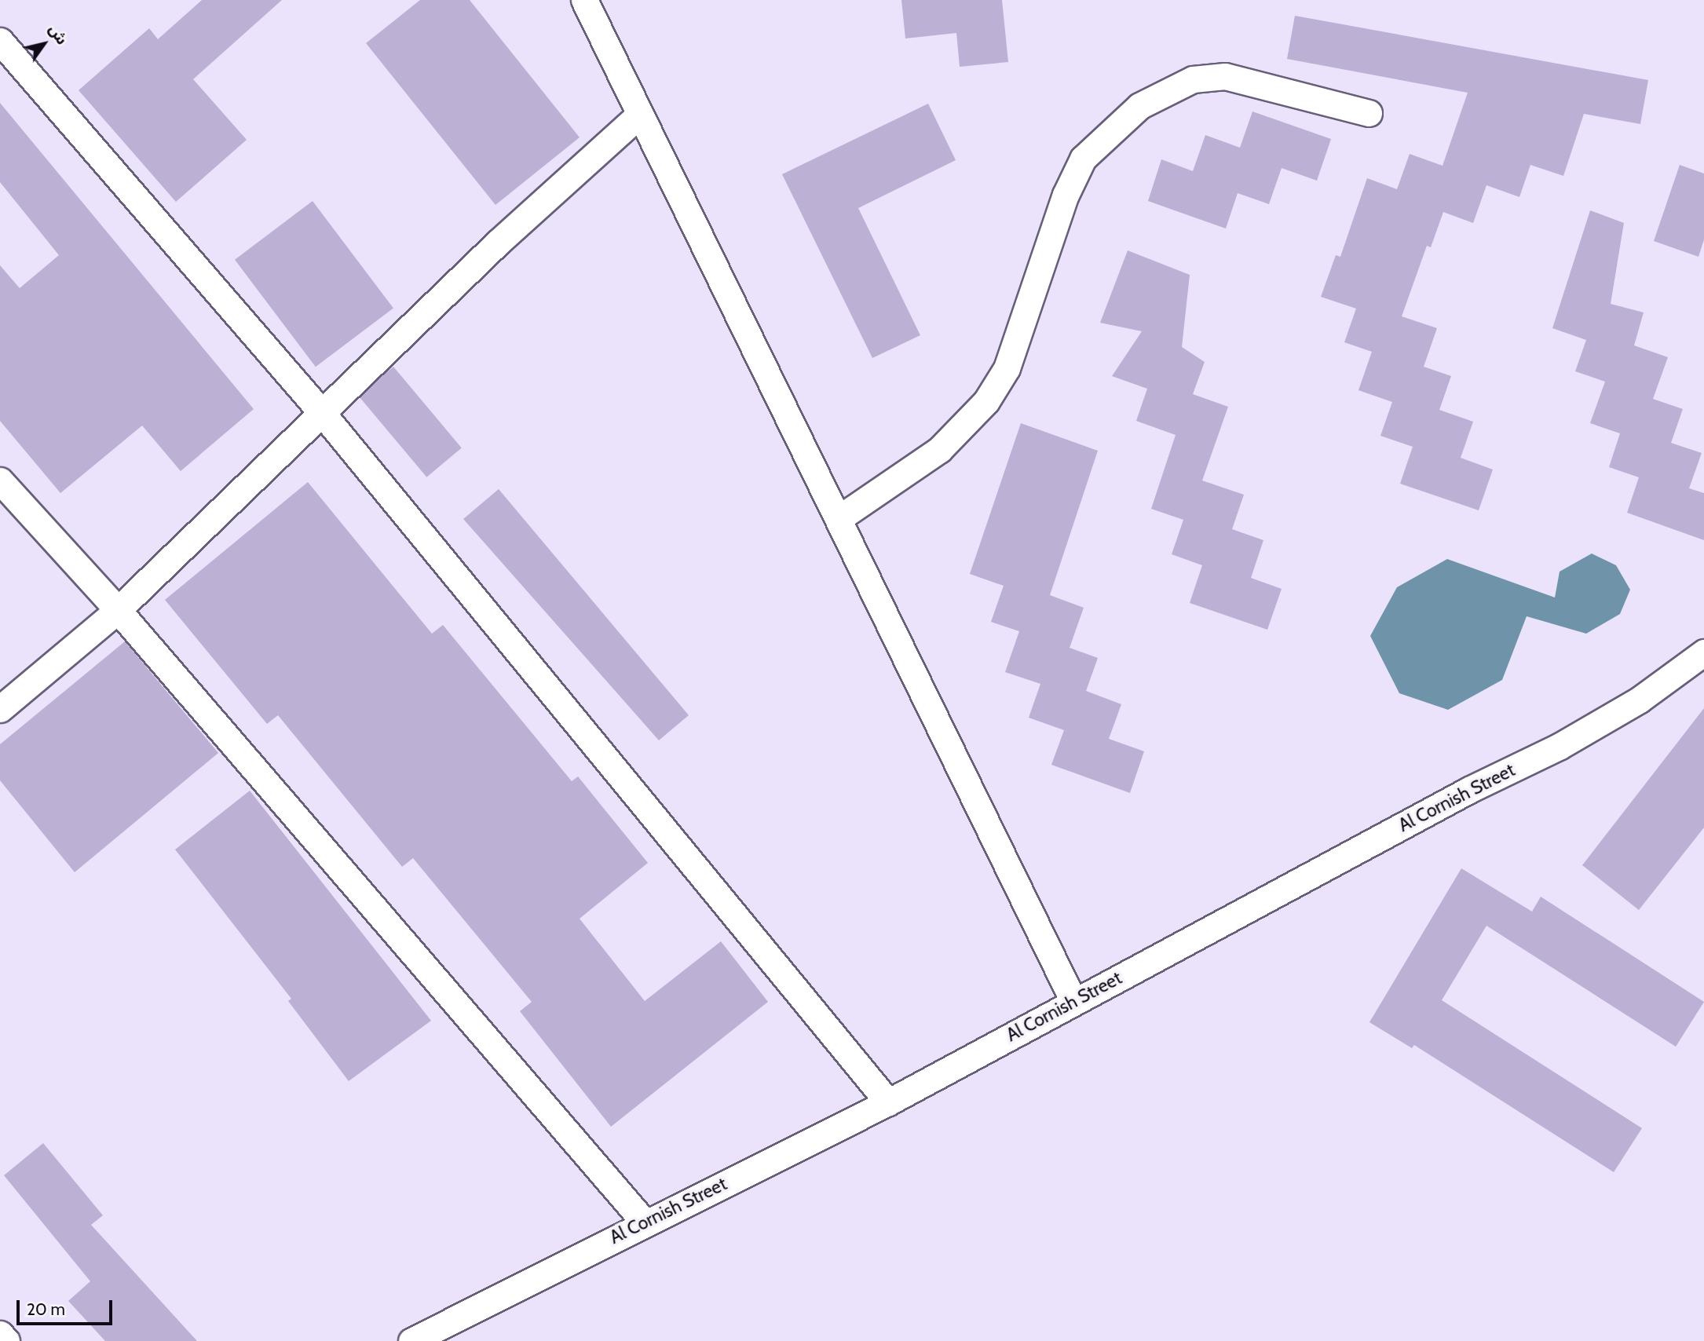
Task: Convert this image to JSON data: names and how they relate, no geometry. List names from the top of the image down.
{
  "streets": {
    "street": ["Al Cornish Street"]
  },
  "scale_bar": "20 m",
  "north": "top right"
}
